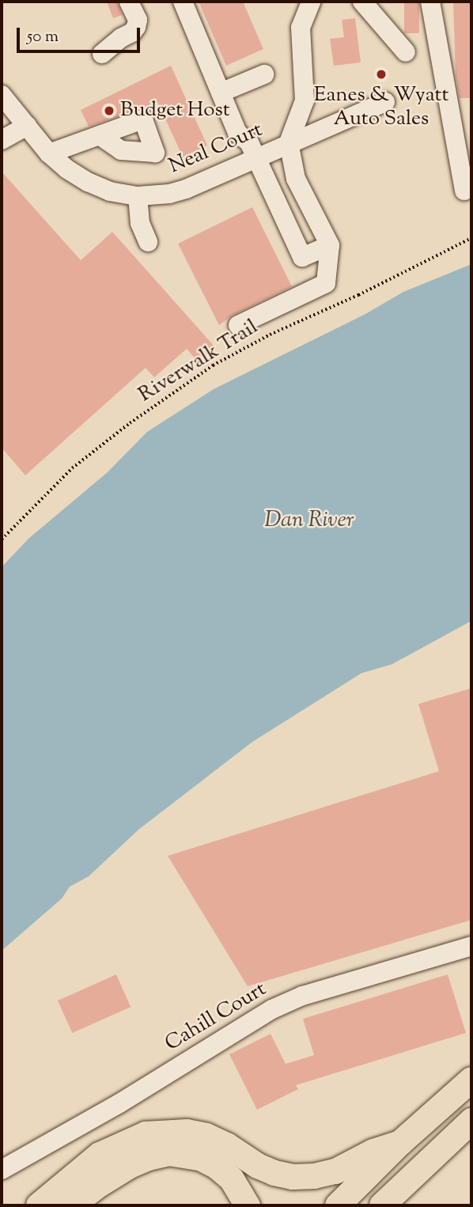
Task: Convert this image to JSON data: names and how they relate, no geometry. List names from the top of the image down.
{
  "streets": {
    "street": ["Neal Court", "Cahill Court"],
    "path": ["Riverwalk Trail"]
  },
  "water": ["Dan River"],
  "places": ["Eanes & Wyatt Auto Sales", "Budget Host"],
  "scale_bar": "50 m"
}
